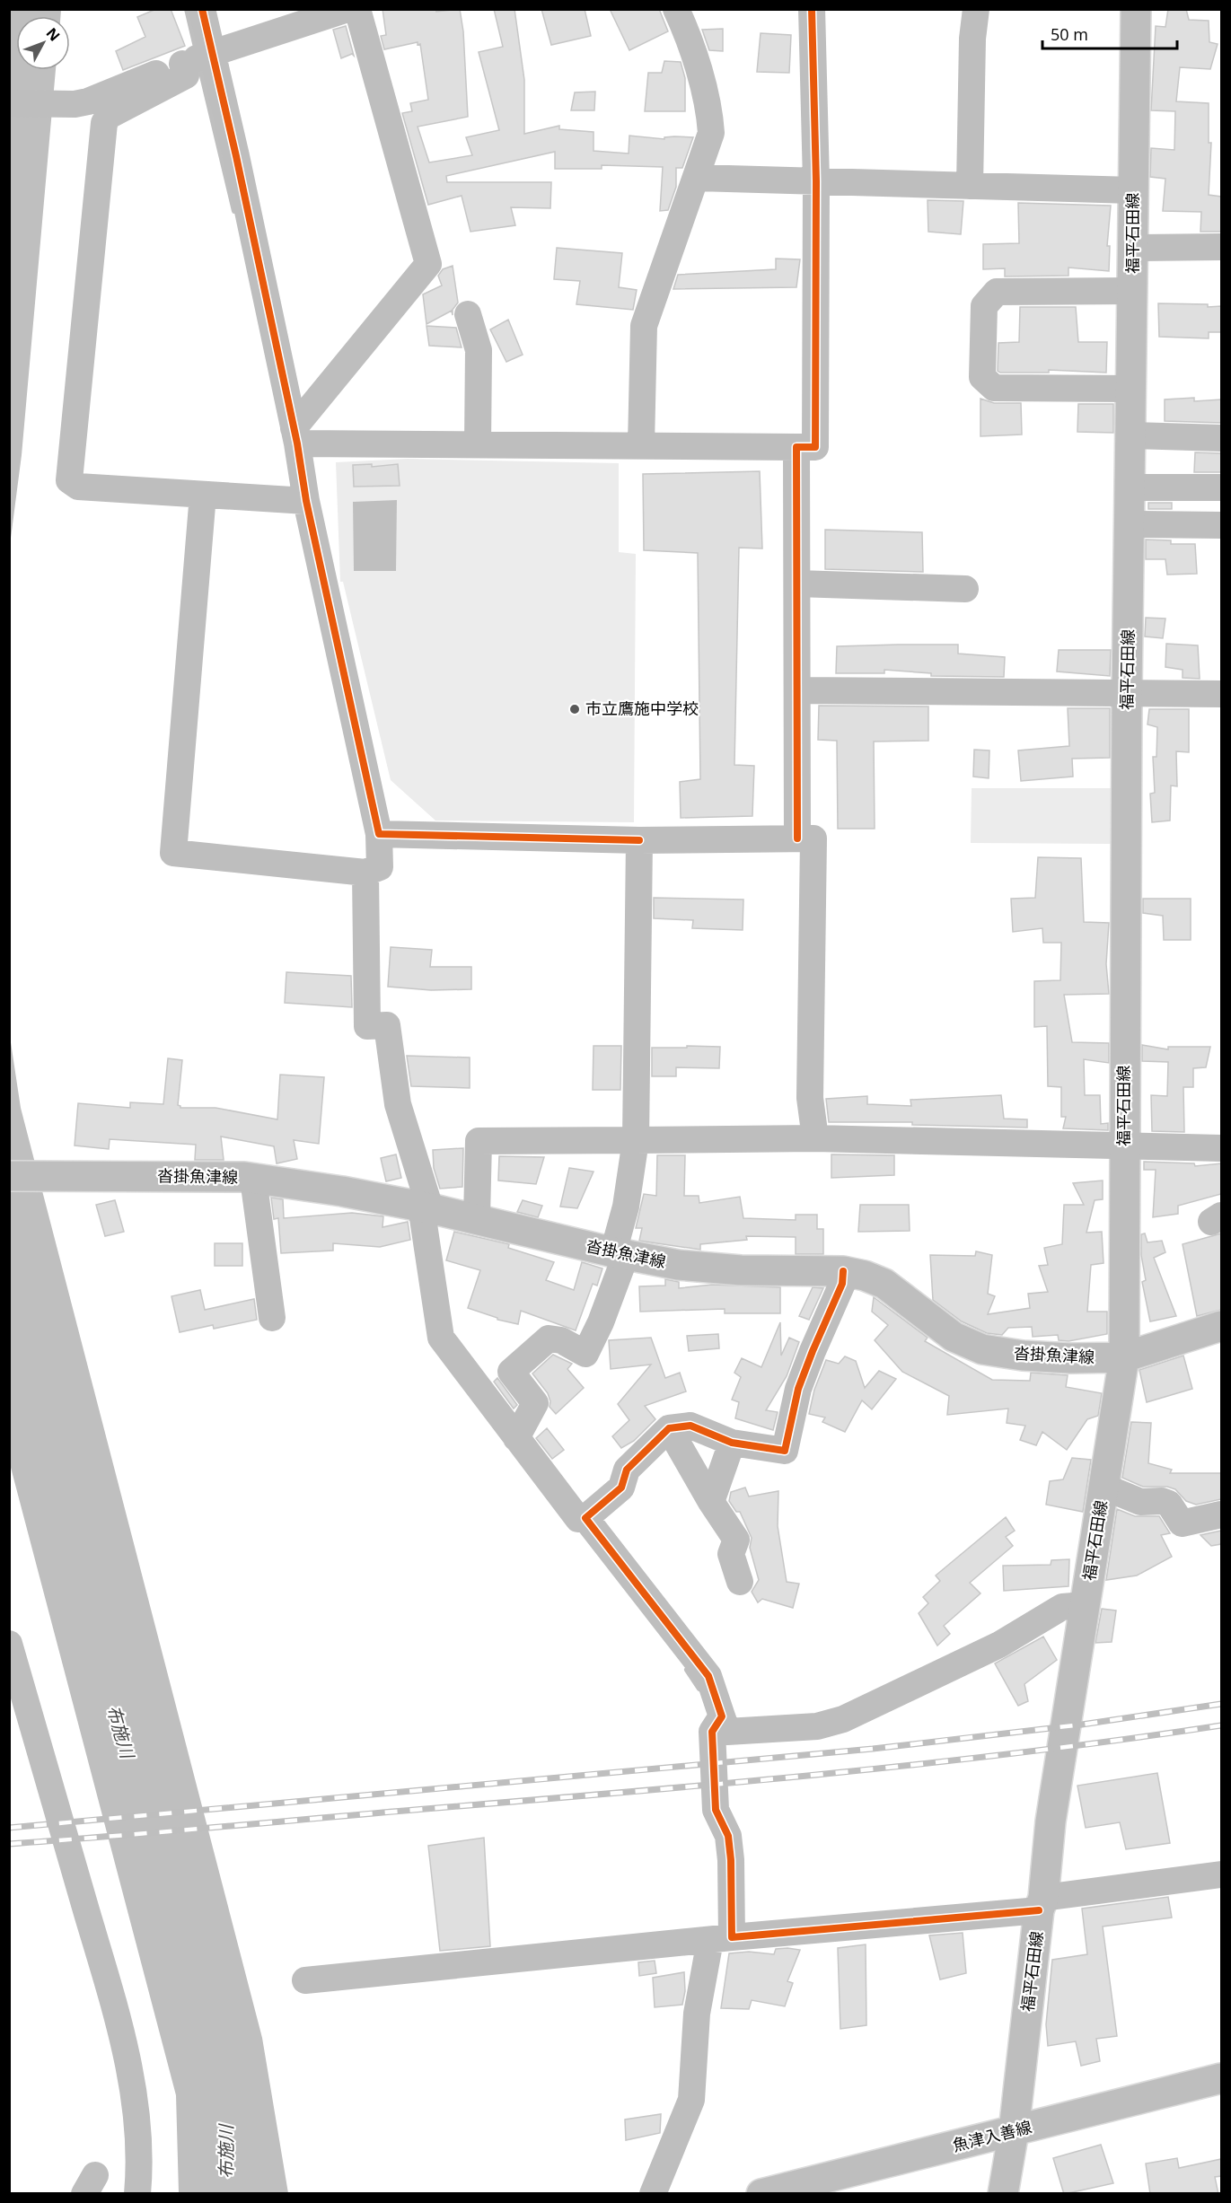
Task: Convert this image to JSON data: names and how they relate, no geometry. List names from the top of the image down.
{
  "streets": {
    "main road": ["福平石田線", "沓掛魚津線", "魚津入善線"]
  },
  "crossings": [
    ["福平石田線", "沓掛魚津線"],
    ["福平石田線", "魚津入善線"]
  ],
  "water": ["布施川"],
  "places": ["市立鷹施中学校"],
  "scale_bar": "50 m",
  "north": "top right"
}
